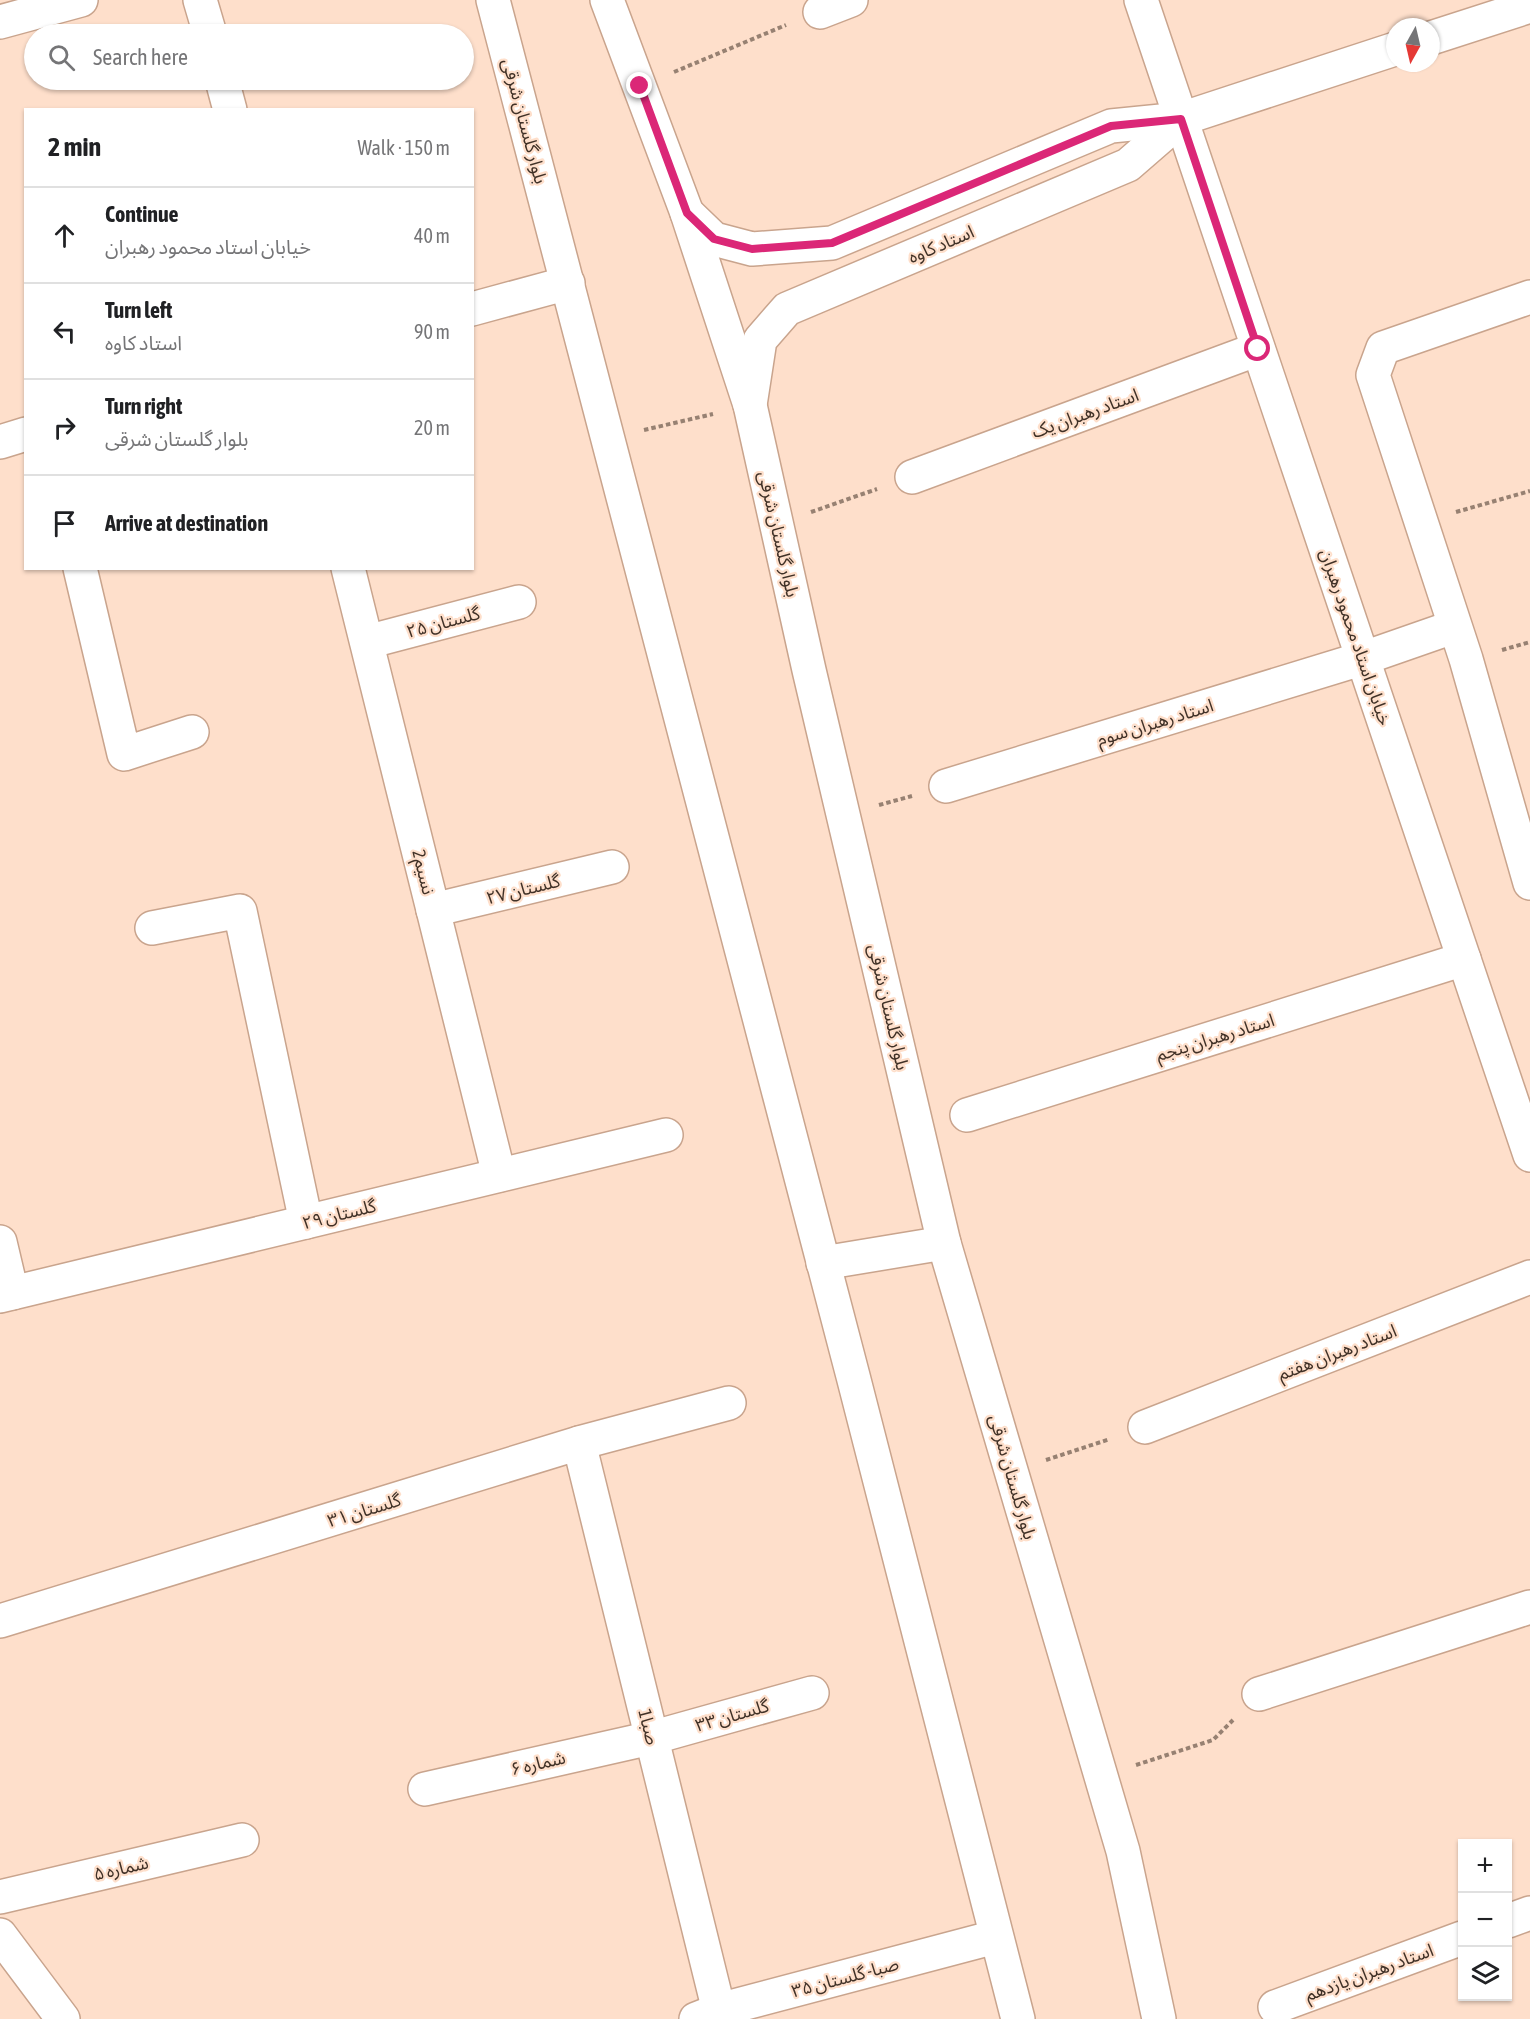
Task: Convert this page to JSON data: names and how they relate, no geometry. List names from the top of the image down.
{
  "streets": {
    "street": [
      "بلوار گلستان شرقی",
      "استاد کاوه",
      "استاد رهبران یک",
      "گلستان ۲۵",
      "خیابان استاد محمود رهبران",
      "استاد رهبران سوم",
      "نسیم2",
      "گلستان ۲۷",
      "استاد رهبران پنجم",
      "گلستان ۲۹",
      "استاد رهبران هفتم",
      "گلستان ۳۱",
      "گلستان ۳۳",
      "صبا1",
      "شماره ۶",
      "شماره ۵",
      "استاد رهبران یازدهم",
      "صبا- گلستان ۳۵"
    ]
  },
  "crossings": [
    ["بلوار گلستان شرقی", "استاد کاوه"],
    ["بلوار گلستان شرقی", "صبا- گلستان ۳۵"],
    ["استاد کاوه", "خیابان استاد محمود رهبران"],
    ["استاد رهبران یک", "خیابان استاد محمود رهبران"],
    ["گلستان ۲۵", "نسیم2"],
    ["خیابان استاد محمود رهبران", "استاد رهبران سوم"],
    ["خیابان استاد محمود رهبران", "استاد رهبران پنجم"],
    ["نسیم2", "گلستان ۲۷"],
    ["نسیم2", "گلستان ۲۹"],
    ["گلستان ۳۱", "صبا1"],
    ["گلستان ۳۳", "صبا1"],
    ["گلستان ۳۳", "شماره ۶"],
    ["صبا1", "شماره ۶"],
    ["صبا1", "صبا- گلستان ۳۵"]
  ],
  "north": "bottom",
  "page": {
    "search": "Search here",
    "heading": ["2 min", "Walk · 150 m"],
    "list": [
      ["Continue", "خیابان استاد محمود رهبران", "40 m"],
      ["Turn left", "استاد کاوه", "90 m"],
      ["Turn right", "بلوار گلستان شرقی", "20 m"],
      "Arrive at destination"
    ],
    "map_buttons": ["+", "−"]
  }
}
